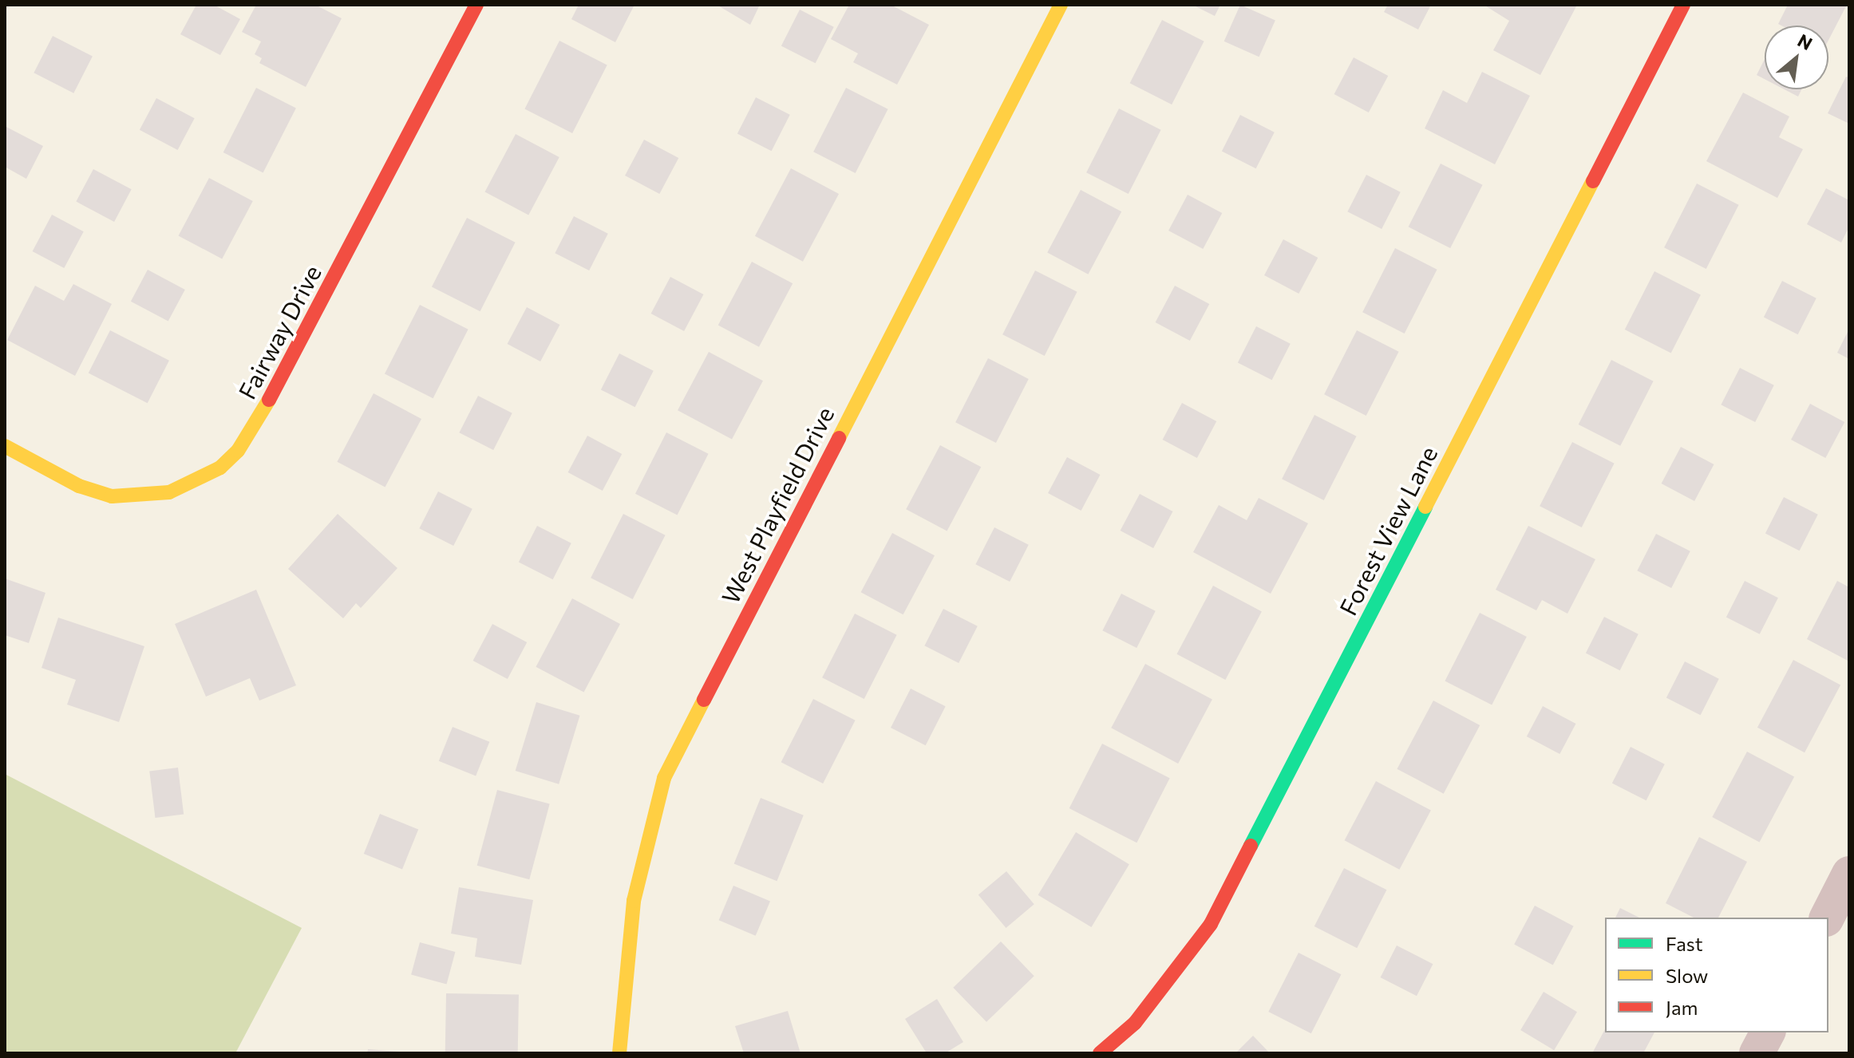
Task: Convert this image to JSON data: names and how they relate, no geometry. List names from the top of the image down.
{
  "streets": {
    "street": ["Fairway Drive", "West Playfield Drive", "Forest View Lane"]
  },
  "legend": ["Fast", "Slow", "Jam"],
  "north": "top right"
}
